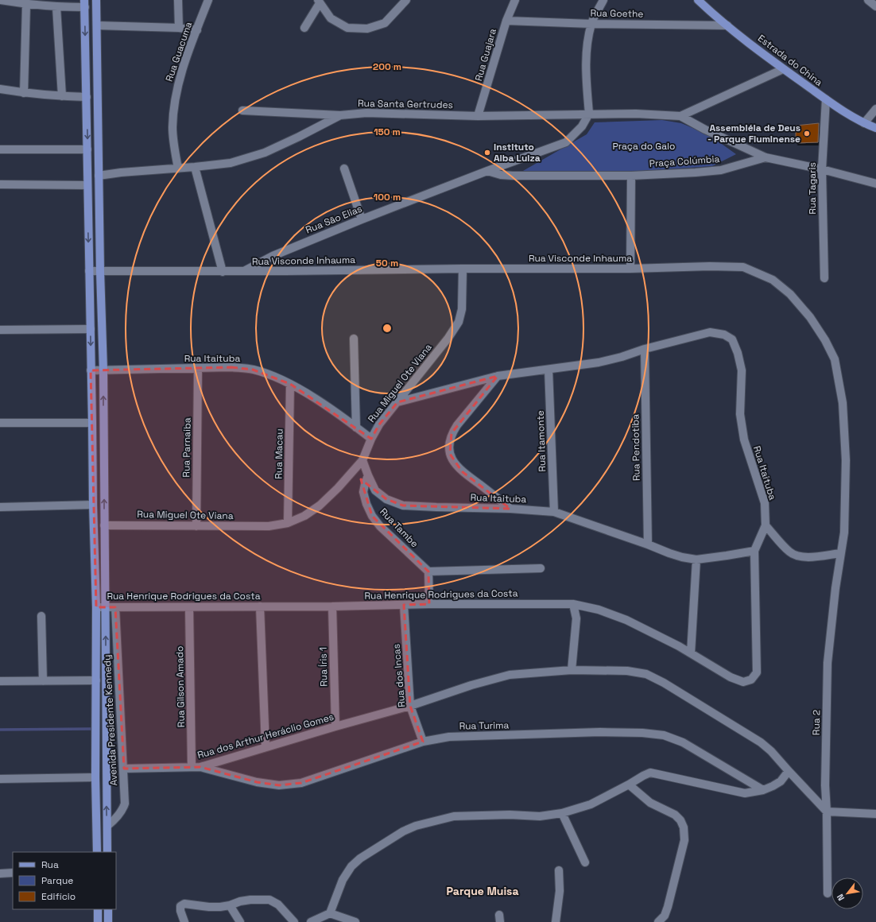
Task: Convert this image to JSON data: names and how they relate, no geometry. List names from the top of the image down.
{
  "streets": {
    "main road": ["Estrada do China"],
    "street": [
      "Rua Goethe",
      "Rua Guacuma",
      "Rua Guajara",
      "Rua Santa Gertrudes",
      "Praça Colúmbia",
      "Rua Tagaris",
      "Rua Sāo Elias",
      "Rua Visconde Inhauma",
      "Rua Itaituba",
      "Rua Miguel Ote Viana",
      "Rua Itamonte",
      "Rua Parnaiba",
      "Rua Pendotiba",
      "Rua Macau",
      "Rua Tambe",
      "Rua Henrique Rodrigues da Costa",
      "Rua Íris 1",
      "Rua dos Incas",
      "Rua Gilson Amado",
      "Avenida Presidente Kennedy",
      "Rua 2",
      "Rua Turima",
      "Rua dos Arthur Heráclio Gomes"
    ]
  },
  "crossings": [
    ["Rua Goethe", "Rua Guajara"],
    ["Rua Goethe", "Estrada do China"],
    ["Rua Guacuma", "Rua Santa Gertrudes"],
    ["Rua Guajara", "Rua Santa Gertrudes"],
    ["Estrada do China", "Rua Tagaris"],
    ["Praça Colúmbia", "Rua Sāo Elias"],
    ["Rua Sāo Elias", "Rua Visconde Inhauma"],
    ["Rua Visconde Inhauma", "Rua Miguel Ote Viana"],
    ["Rua Visconde Inhauma", "Rua 2"],
    ["Rua Itaituba", "Rua Miguel Ote Viana"],
    ["Rua Itaituba", "Rua Itamonte"],
    ["Rua Itaituba", "Rua Parnaiba"],
    ["Rua Itaituba", "Rua Pendotiba"],
    ["Rua Itaituba", "Rua Macau"],
    ["Rua Itaituba", "Rua Tambe"],
    ["Rua Itaituba", "Rua Henrique Rodrigues da Costa"],
    ["Rua Miguel Ote Viana", "Rua Parnaiba"],
    ["Rua Miguel Ote Viana", "Rua Macau"],
    ["Rua Henrique Rodrigues da Costa", "Rua Íris 1"],
    ["Rua Henrique Rodrigues da Costa", "Rua dos Incas"],
    ["Rua Henrique Rodrigues da Costa", "Rua Gilson Amado"],
    ["Rua Henrique Rodrigues da Costa", "Avenida Presidente Kennedy"],
    ["Rua Íris 1", "Rua dos Arthur Heráclio Gomes"],
    ["Rua dos Incas", "Rua Turima"],
    ["Rua dos Incas", "Rua dos Arthur Heráclio Gomes"],
    ["Rua Gilson Amado", "Rua dos Arthur Heráclio Gomes"],
    ["Avenida Presidente Kennedy", "Rua dos Arthur Heráclio Gomes"],
    ["Rua 2", "Rua dos Arthur Heráclio Gomes"],
    ["Rua Turima", "Rua dos Arthur Heráclio Gomes"]
  ],
  "districts": ["Parque Muisa"],
  "parks": ["Praça do Galo"],
  "places": ["Assembléia de Deus - Parque Fluminense", "Instituto Alba Luiza"],
  "legend": ["Rua", "Parque", "Edifício"],
  "north": "bottom left",
  "rings": [
    "200 m",
    "150 m",
    "100 m",
    "50 m"
  ]
}
